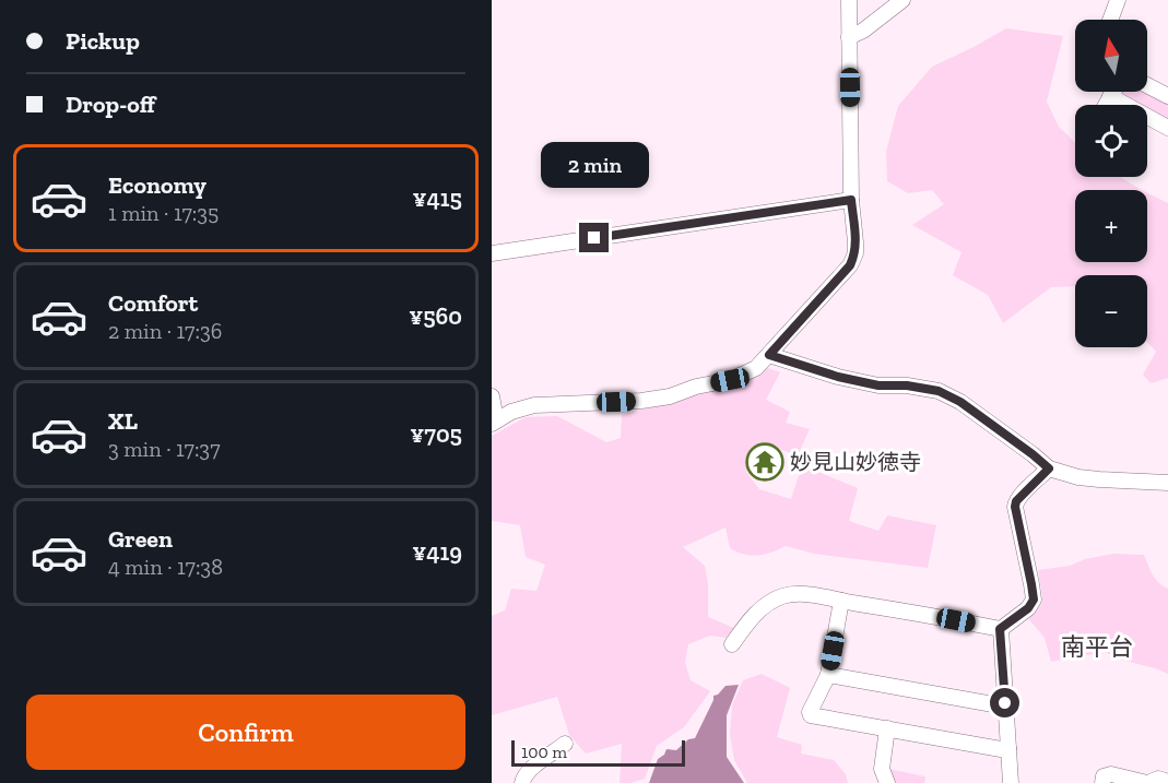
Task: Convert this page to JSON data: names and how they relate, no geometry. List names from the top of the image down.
{
  "districts": ["南平台"],
  "places": {
    "temple": ["妙見山妙徳寺"]
  },
  "scale_bar": "100 m",
  "north": "top",
  "page": {
    "banner": ["Pickup", "Drop-off"],
    "map_buttons": ["+", "−"],
    "bubble": "2 min",
    "list": [
      {
        "name": "Economy",
        "note": "1 min · 17:35",
        "value": "¥415"
      },
      {
        "name": "Comfort",
        "note": "2 min · 17:36",
        "value": "¥560"
      },
      {
        "name": "XL",
        "note": "3 min · 17:37",
        "value": "¥705"
      },
      {
        "name": "Green",
        "note": "4 min · 17:38",
        "value": "¥419"
      }
    ],
    "buttons": "Confirm",
    "scale": "100 m"
  }
}
